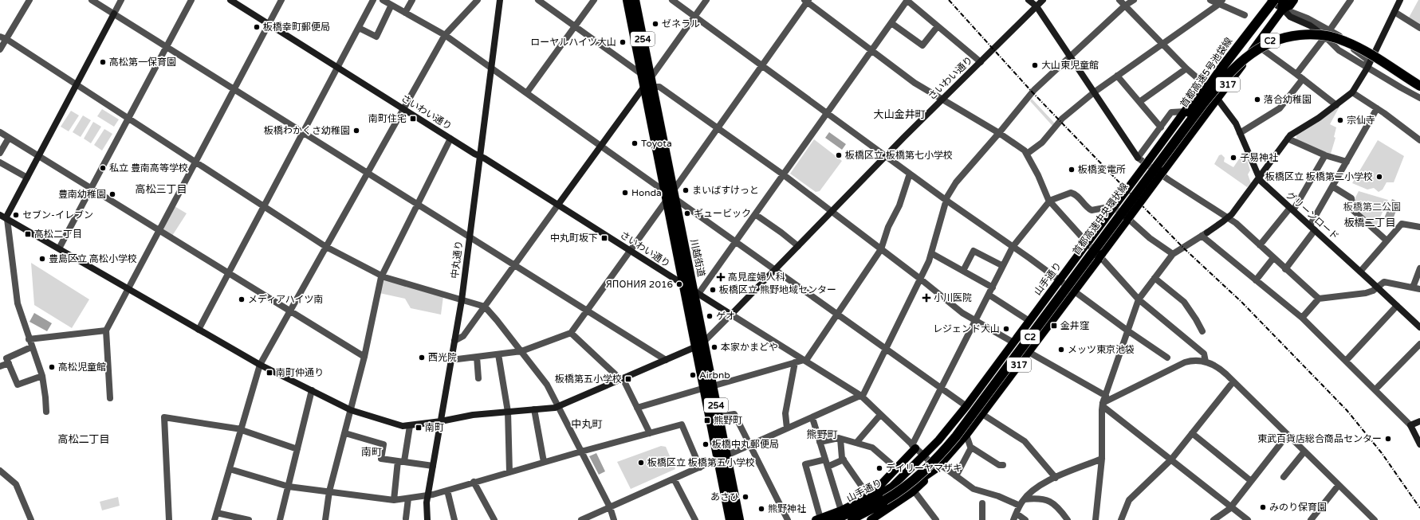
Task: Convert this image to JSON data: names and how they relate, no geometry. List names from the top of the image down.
{
  "streets": {
    "highway": [
      "254",
      "C2",
      "首都高速5号池袋線",
      "首都高速中央環状線",
      "川越街道"
    ],
    "main road": ["317", "山手通り"],
    "street": ["さいわい通り", "グリーンロード", "中丸通り"]
  },
  "crossings": [
    ["首都高速5号池袋線", "首都高速中央環状線"],
    ["首都高速5号池袋線", "山手通り"],
    ["さいわい通り", "川越街道"],
    ["さいわい通り", "中丸通り"],
    ["317", "山手通り"],
    ["グリーンロード", "山手通り"],
    ["首都高速中央環状線", "山手通り"]
  ],
  "districts": [
    "大山金井町",
    "高松三丁目",
    "板橋二丁目",
    "中丸町",
    "熊野町",
    "高松二丁目",
    "南町"
  ],
  "parks": ["板橋第二公園"],
  "places": {
    "other": [
      "ゼネラル",
      "板橋幸町郵便局",
      "ローヤルハイツ大山",
      "高松第一保育園",
      "大山東児童館",
      "落合幼稚園",
      "宗仙寺",
      "板橋わかくさ幼稚園",
      "Toyota",
      "板橋区立 板橋第七小学校",
      "子易神社",
      "私立 豊南高等学校",
      "板橋変電所",
      "板橋区立 板橋第二小学校",
      "まいばすけっと",
      "Honda",
      "豊南幼稚園",
      "ギュービック",
      "セブン-イレブン",
      "豊島区立 高松小学校",
      "ЯПОНИЯ 2016",
      "板橋区立 熊野地域センター",
      "メディアハイツ南",
      "ゲオ",
      "レジェンド大山",
      "本家かまどや",
      "メッツ東京池袋",
      "西光院",
      "高松児童館",
      "Airbnb",
      "東武百貨店総合商品センター",
      "板橋中丸郵便局",
      "板橋区立 板橋第五小学校",
      "デイリーヤマザキ",
      "あさひ",
      "みのり保育園",
      "熊野神社"
    ],
    "transit": [
      "南町住宅",
      "高松二丁目",
      "中丸町坂下",
      "金井窪",
      "南町仲通り",
      "板橋第五小学校",
      "熊野町",
      "南町"
    ],
    "health": ["高見産婦人科", "小川医院"]
  }
}
